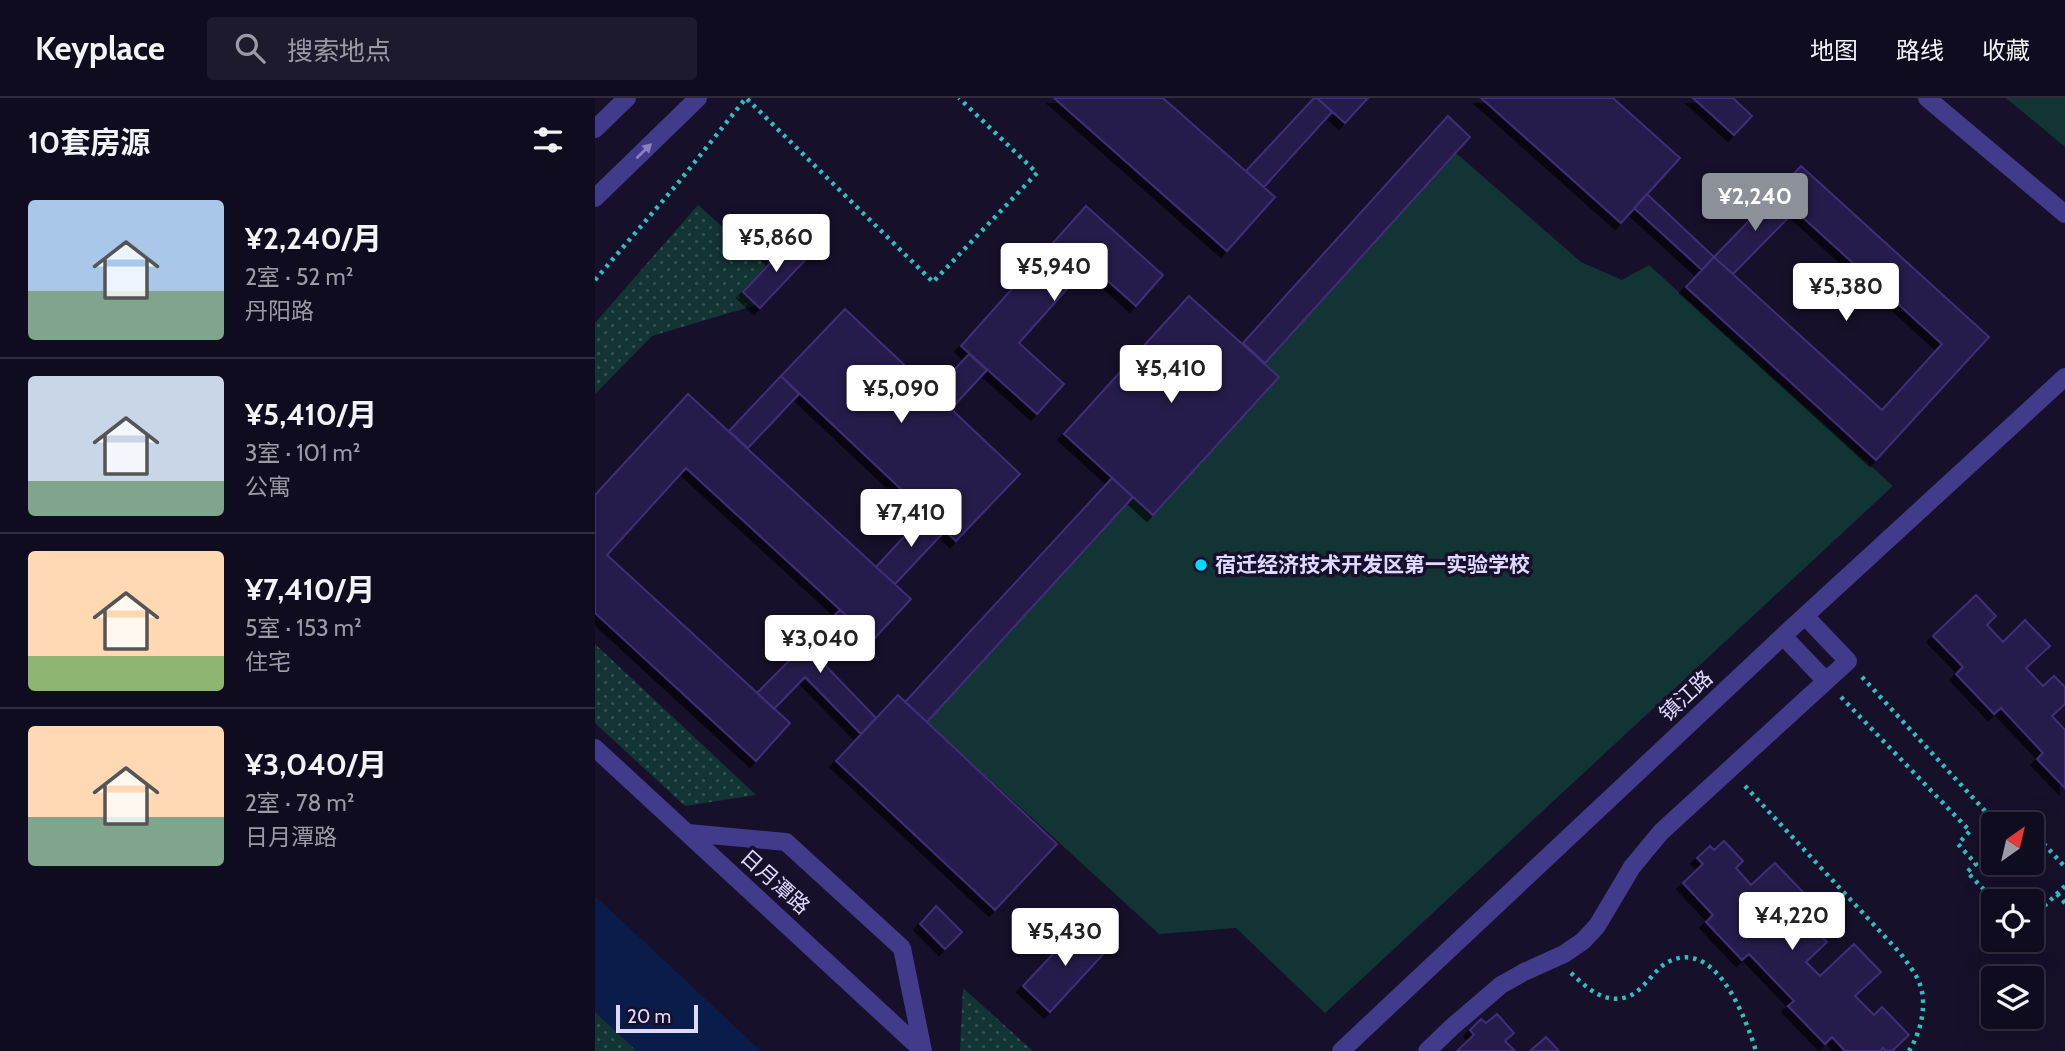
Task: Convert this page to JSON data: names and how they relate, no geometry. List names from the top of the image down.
{
  "streets": {
    "street": ["镇江路", "日月潭路"]
  },
  "places": ["宿迁经济技术开发区第一实验学校"],
  "scale_bar": "20 m",
  "north": "top right",
  "page": {
    "header": "Keyplace",
    "search": "搜索地点",
    "nav": ["地图", "路线", "收藏"],
    "heading": "10套房源",
    "price": [
      "¥2,240",
      "¥5,860",
      "¥5,940",
      "¥5,380",
      "¥5,410",
      "¥5,090",
      "¥7,410",
      "¥3,040",
      "¥4,220",
      "¥5,430"
    ],
    "list": [
      {
        "name": "¥2,240/月",
        "note": "2室 · 52 m² · 丹阳路"
      },
      {
        "name": "¥5,410/月",
        "note": "3室 · 101 m² · 公寓"
      },
      {
        "name": "¥7,410/月",
        "note": "5室 · 153 m² · 住宅"
      },
      {
        "name": "¥3,040/月",
        "note": "2室 · 78 m² · 日月潭路"
      }
    ],
    "scale": "20 m"
  }
}
